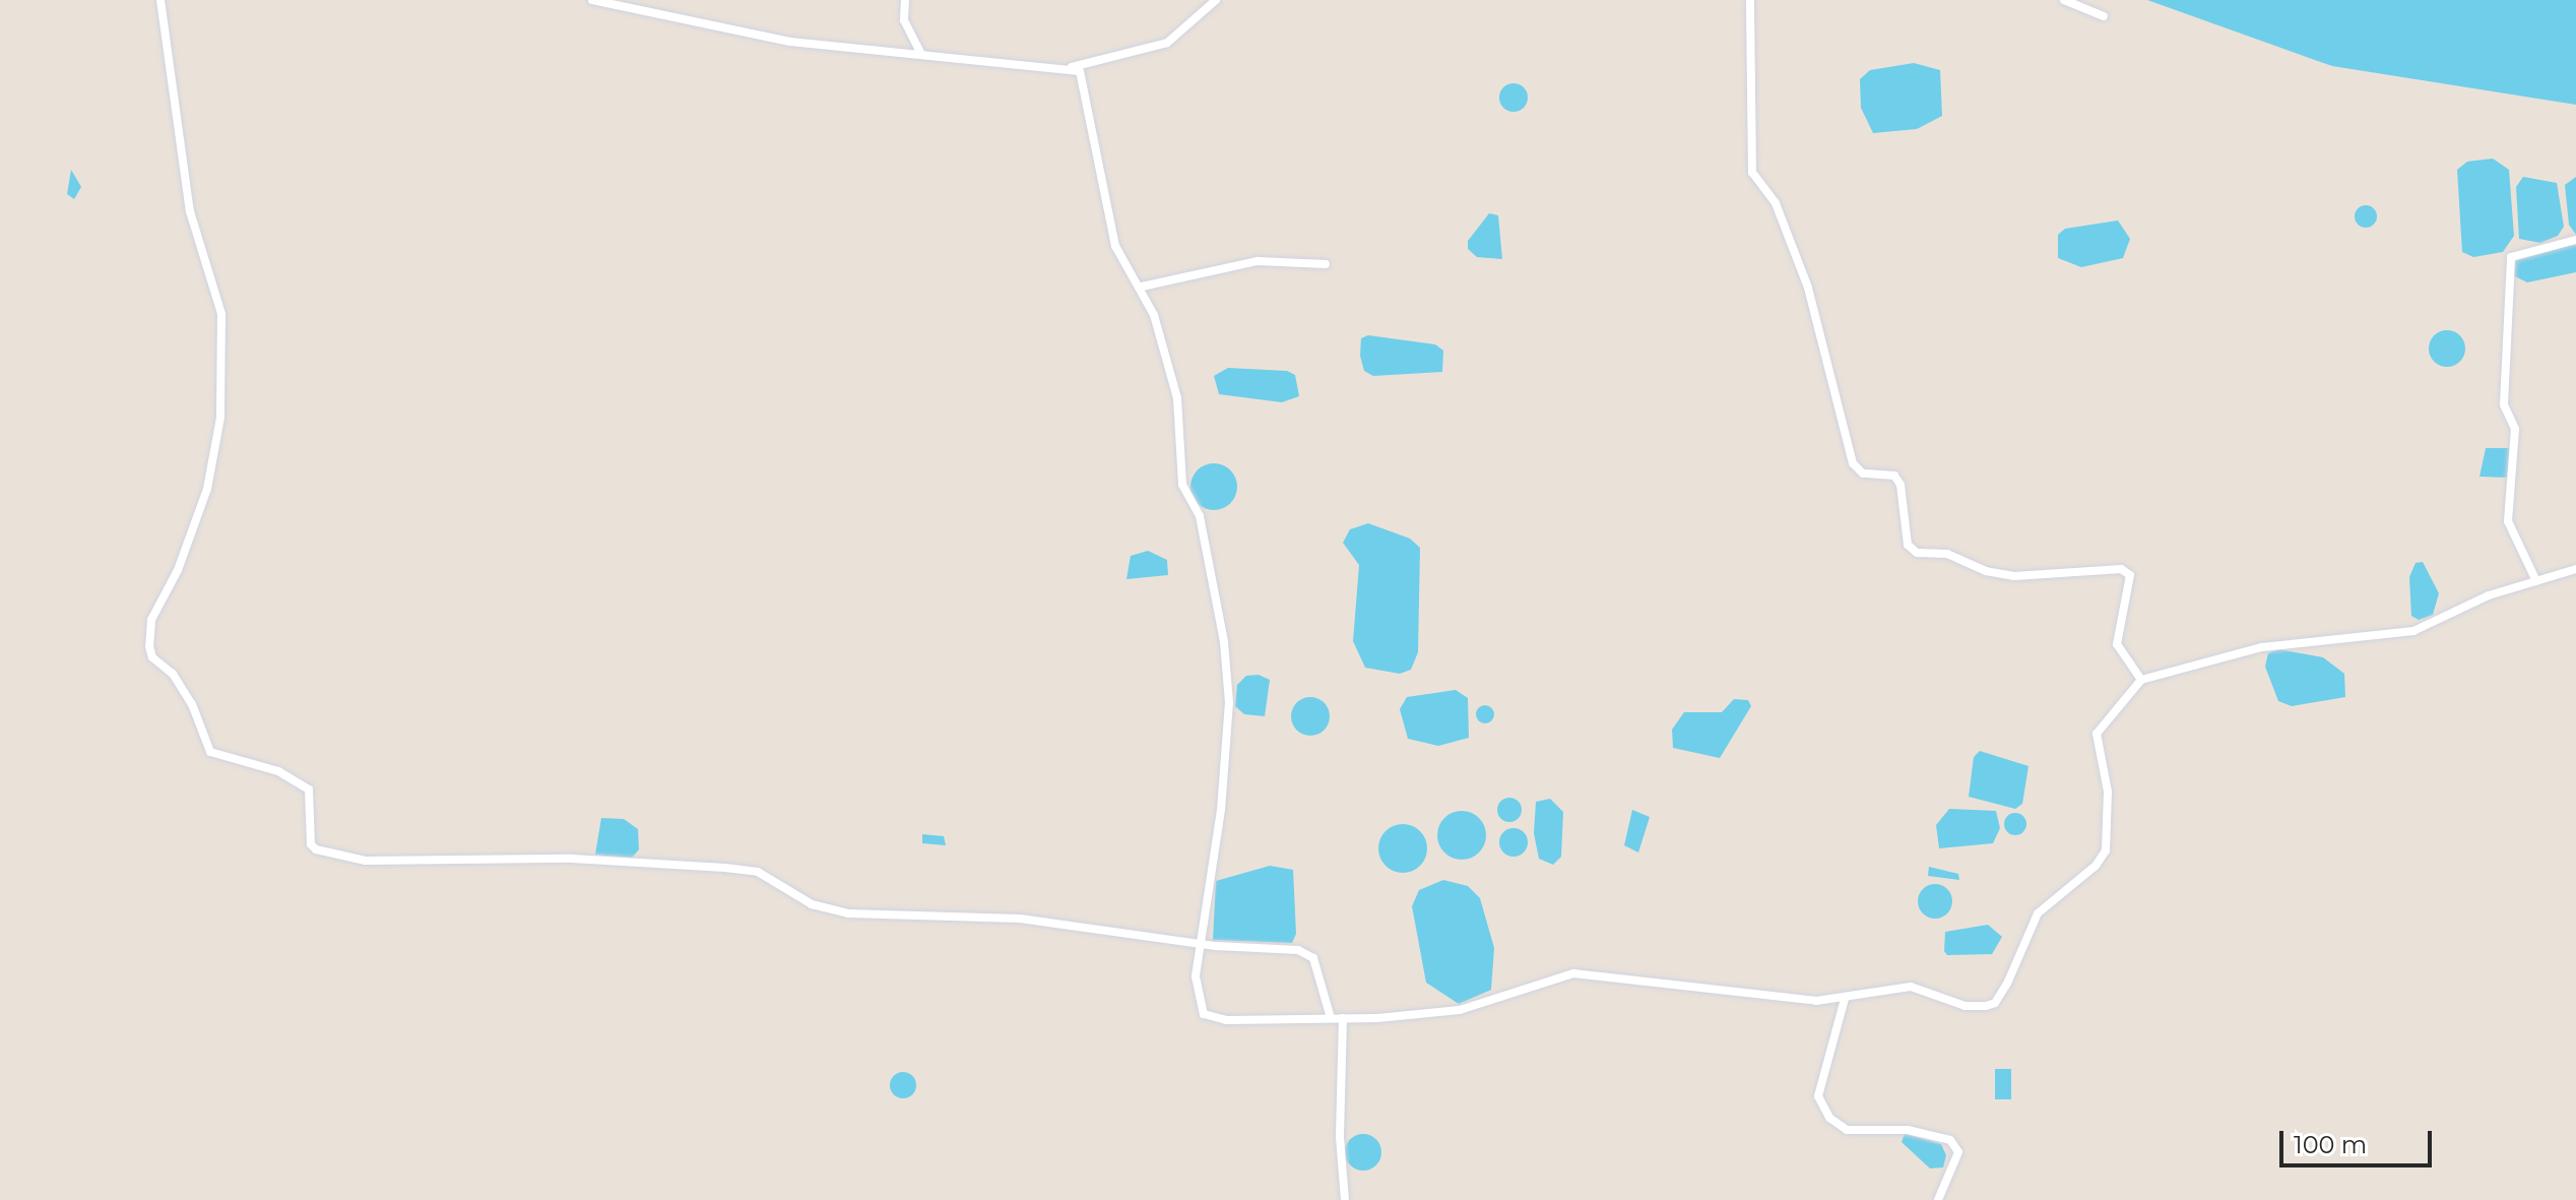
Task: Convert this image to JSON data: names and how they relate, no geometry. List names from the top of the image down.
{
  "scale_bar": "100 m"
}
